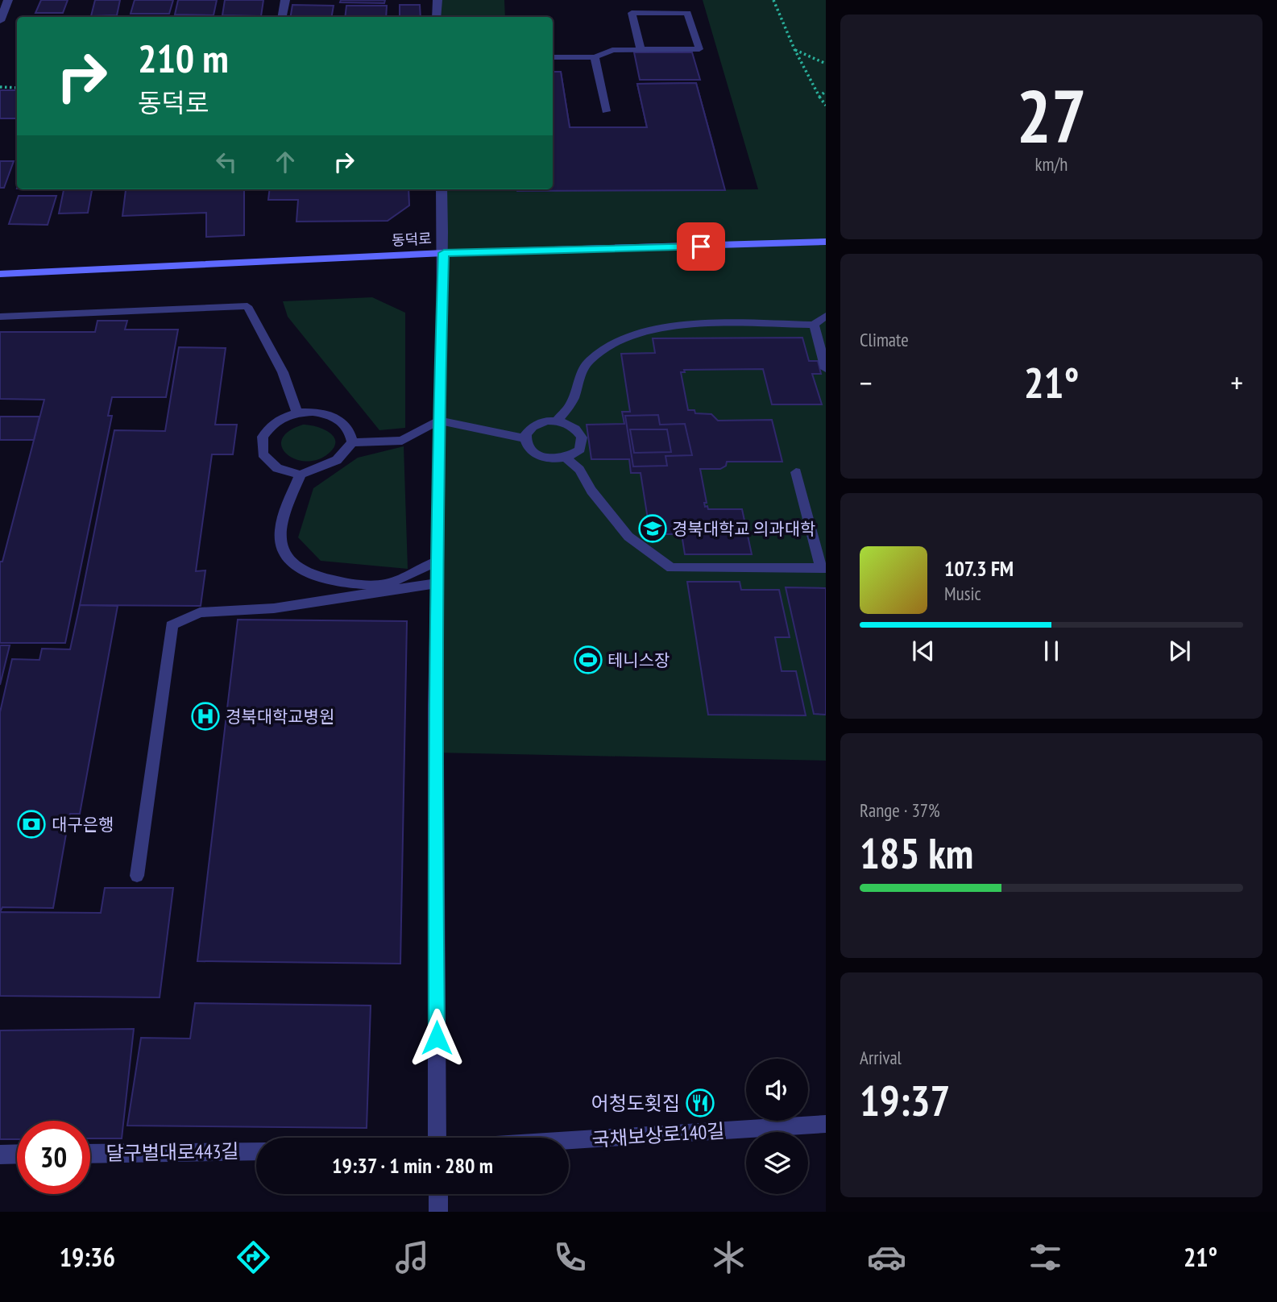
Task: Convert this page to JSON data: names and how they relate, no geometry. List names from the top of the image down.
{
  "streets": {
    "main road": ["동덕로"],
    "street": ["국채보상로140길", "달구벌대로443길"]
  },
  "places": {
    "school or university": ["경북대학교 의과대학"],
    "sports": ["테니스장"],
    "hospital": ["경북대학교병원"],
    "bank": ["대구은행"],
    "restaurant": ["어청도횟집"]
  },
  "page": {
    "tile": [
      ["27", "km/h"],
      "Climate",
      ["Range · 37%", "185 km"],
      ["Arrival", "19:37"]
    ],
    "turn": ["210 m", "동덕로"],
    "heat": ["−", "21°", "+"],
    "song": ["107.3 FM", "Music"],
    "limit": "30",
    "trip": "19:37 · 1 min · 280 m",
    "tabs": ["19:36", "21°"]
  }
}
